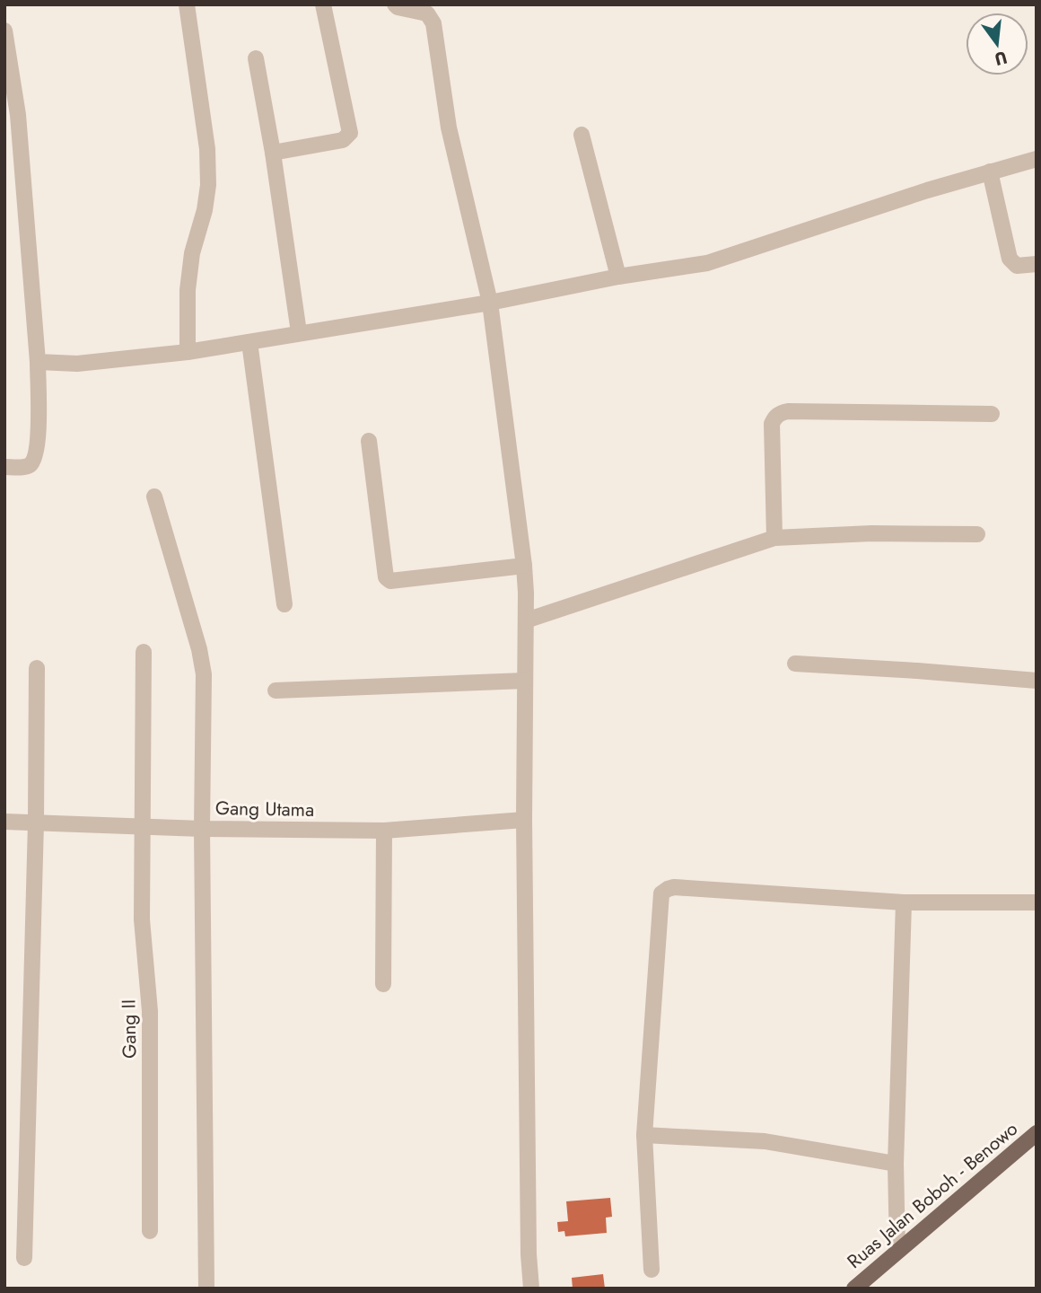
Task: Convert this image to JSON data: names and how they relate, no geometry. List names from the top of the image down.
{
  "streets": {
    "main road": ["Ruas Jalan Boboh - Benowo"],
    "street": ["Gang Utama", "Gang II"]
  },
  "crossings": [
    ["Gang Utama", "Gang II"]
  ],
  "north": "bottom"
}
